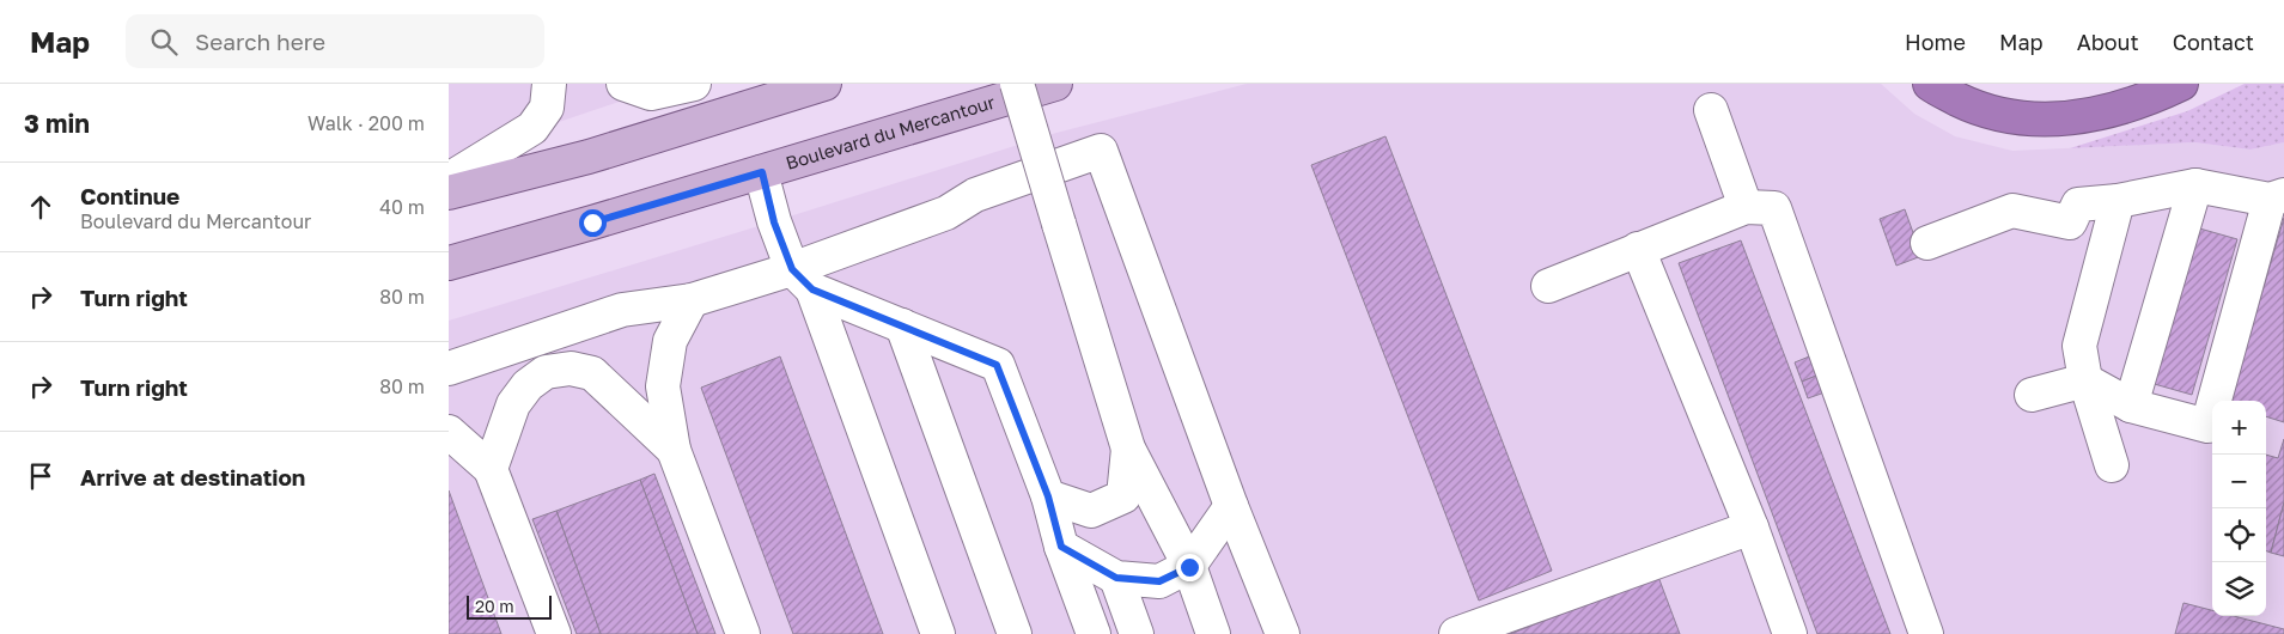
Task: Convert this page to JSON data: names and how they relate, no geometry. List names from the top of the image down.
{
  "streets": {
    "main road": ["Boulevard du Mercantour"]
  },
  "scale_bar": "20 m",
  "page": {
    "header": "Map",
    "search": "Search here",
    "nav": [
      "Home",
      "Map",
      "About",
      "Contact"
    ],
    "heading": ["3 min", "Walk · 200 m"],
    "list": [
      ["Continue", "Boulevard du Mercantour", "40 m"],
      ["Turn right", "80 m"],
      ["Turn right", "80 m"],
      "Arrive at destination"
    ],
    "map_buttons": ["+", "−"],
    "scale": "20 m"
  }
}
